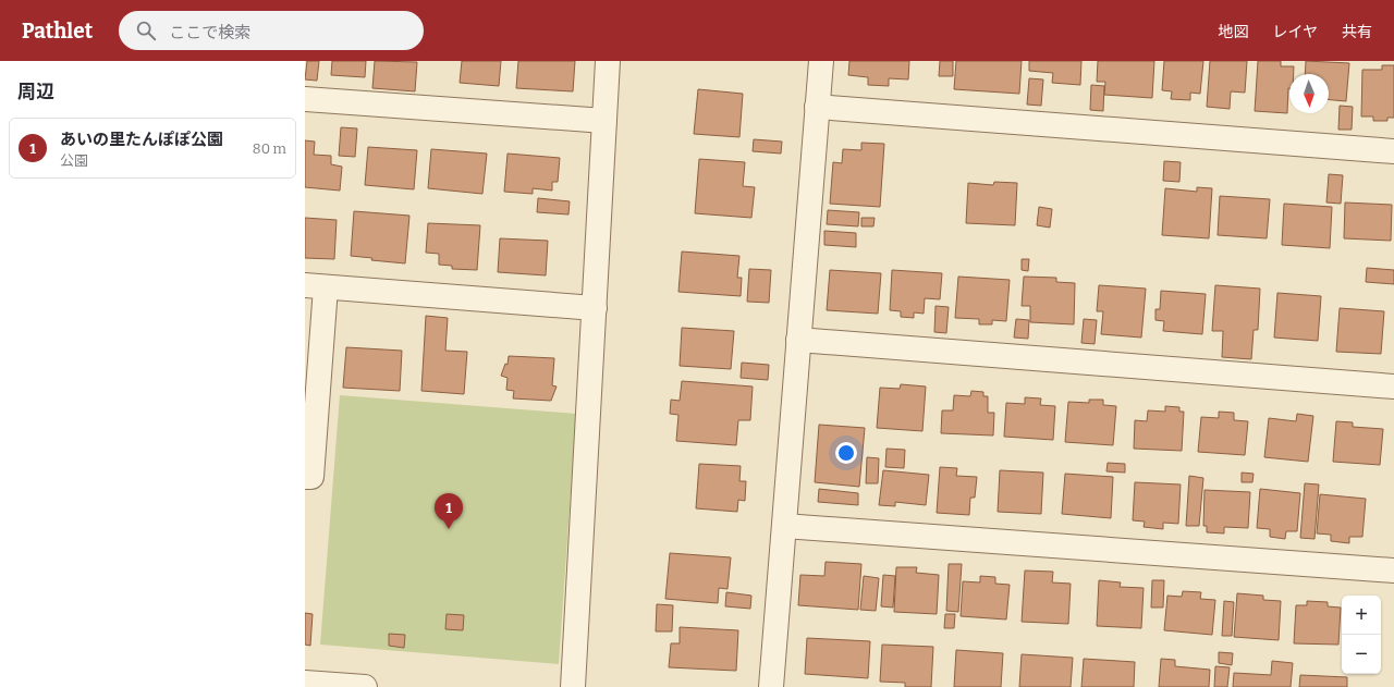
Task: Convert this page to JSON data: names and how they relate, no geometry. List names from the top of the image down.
{
  "north": "bottom",
  "page": {
    "header": "Pathlet",
    "search": "ここで検索",
    "nav": ["地図", "レイヤ", "共有"],
    "heading": "周辺",
    "list": [
      {
        "mark": "1",
        "name": "あいの里たんぽぽ公園",
        "note": "公園",
        "value": "80 m"
      }
    ],
    "pins": "1",
    "map_buttons": ["+", "−"]
  }
}
